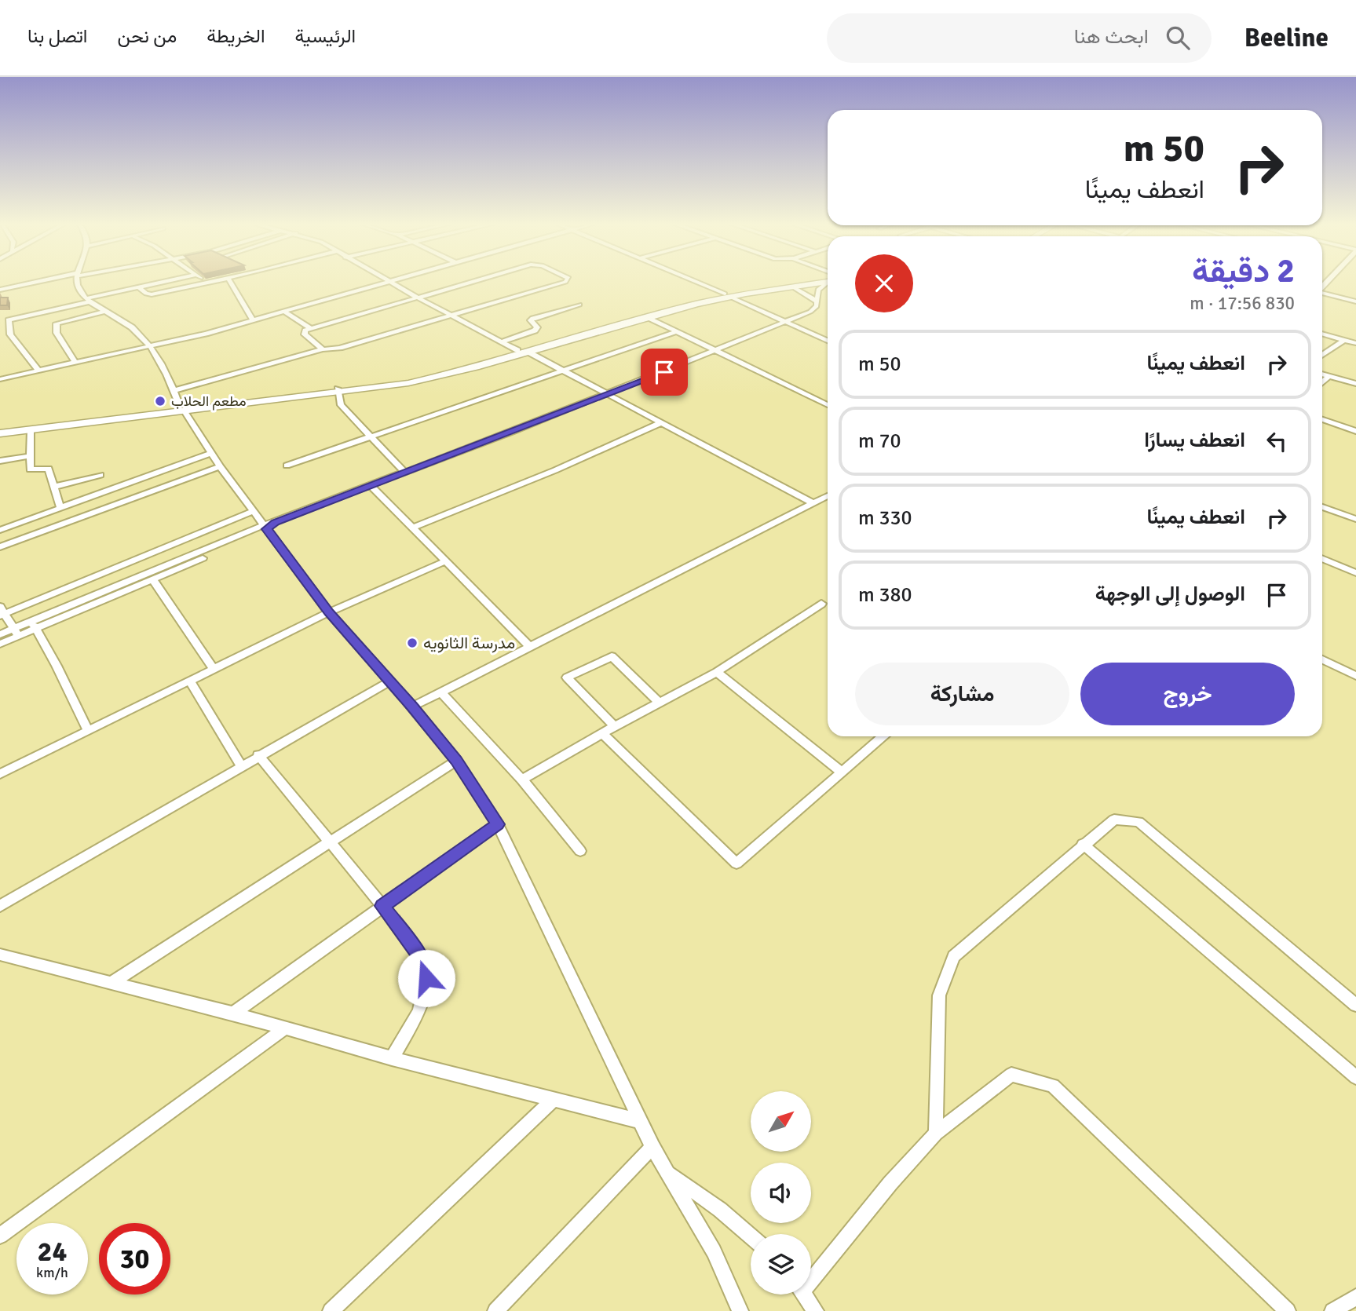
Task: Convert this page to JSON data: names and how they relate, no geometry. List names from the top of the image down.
{
  "places": ["مطعم الحلاب", "مدرسة الثانويه"],
  "north": "top right",
  "page": {
    "header": "Beeline",
    "search": "ابحث هنا",
    "nav": [
      "الرئيسية",
      "الخريطة",
      "من نحن",
      "اتصل بنا"
    ],
    "turn": ["50 m", "انعطف يمينًا"],
    "heading": ["2 دقيقة", "830 m · 17:56"],
    "list": [
      {
        "name": "انعطف يمينًا",
        "value": "50 m"
      },
      {
        "name": "انعطف يسارًا",
        "value": "70 m"
      },
      {
        "name": "انعطف يمينًا",
        "value": "330 m"
      },
      {
        "name": "الوصول إلى الوجهة",
        "value": "380 m"
      }
    ],
    "buttons": ["خروج", "مشاركة"],
    "speed": "24 km/h",
    "limit": "30"
  }
}
